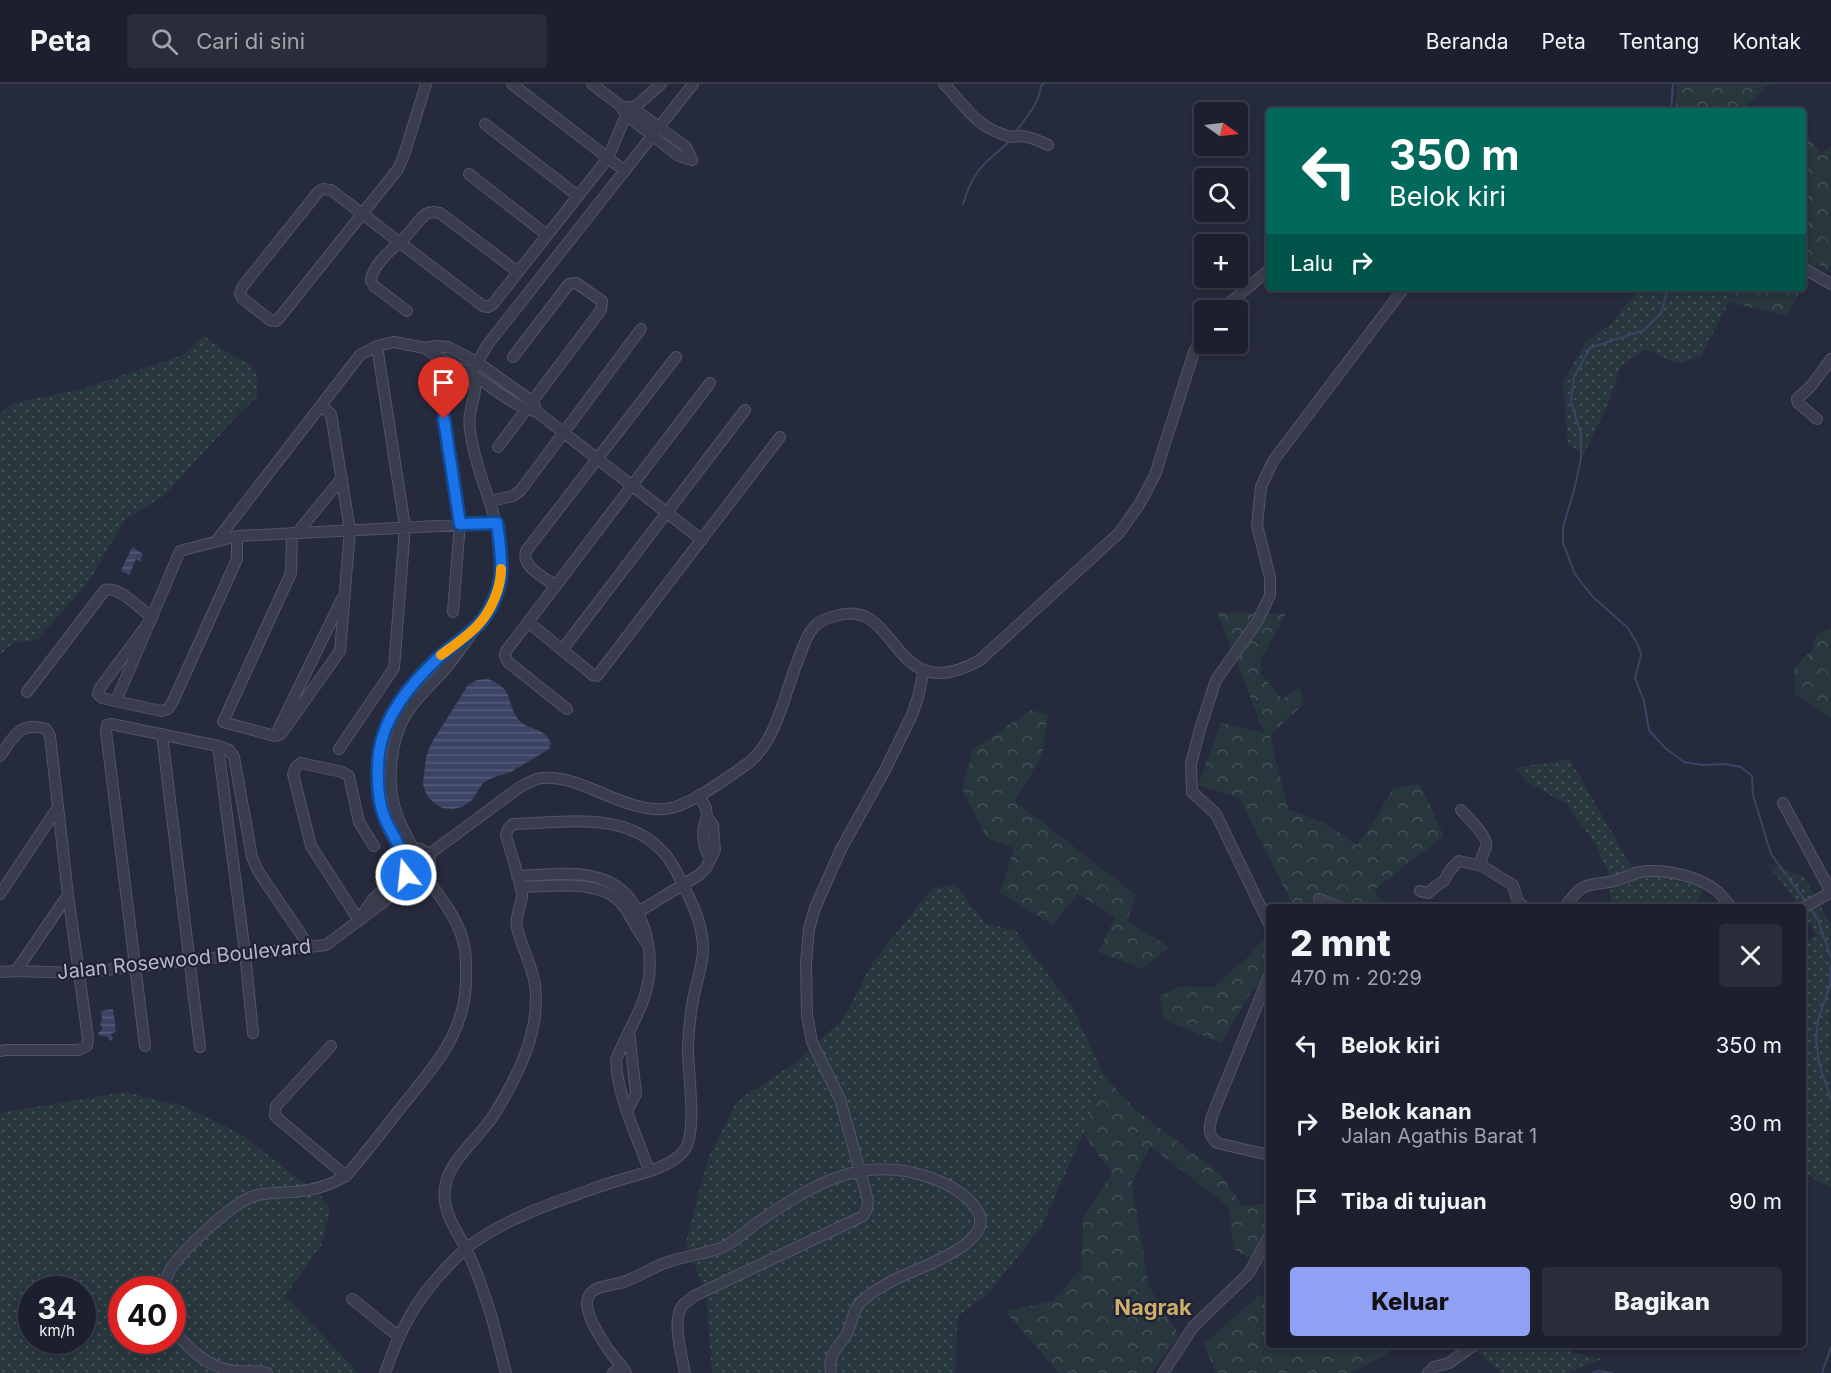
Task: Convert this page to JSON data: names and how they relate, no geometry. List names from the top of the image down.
{
  "streets": {
    "street": ["Jalan Rosewood Boulevard"]
  },
  "districts": ["Nagrak"],
  "north": "right",
  "page": {
    "header": "Peta",
    "search": "Cari di sini",
    "nav": [
      "Beranda",
      "Peta",
      "Tentang",
      "Kontak"
    ],
    "map_buttons": ["+", "−"],
    "turn": ["350 m", "Belok kiri"],
    "then": "Lalu",
    "heading": ["2 mnt", "470 m · 20:29"],
    "list": [
      {
        "name": "Belok kiri",
        "value": "350 m"
      },
      {
        "name": "Belok kanan",
        "note": "Jalan Agathis Barat 1",
        "value": "30 m"
      },
      {
        "name": "Tiba di tujuan",
        "value": "90 m"
      }
    ],
    "buttons": ["Keluar", "Bagikan"],
    "speed": "34 km/h",
    "limit": "40"
  }
}
